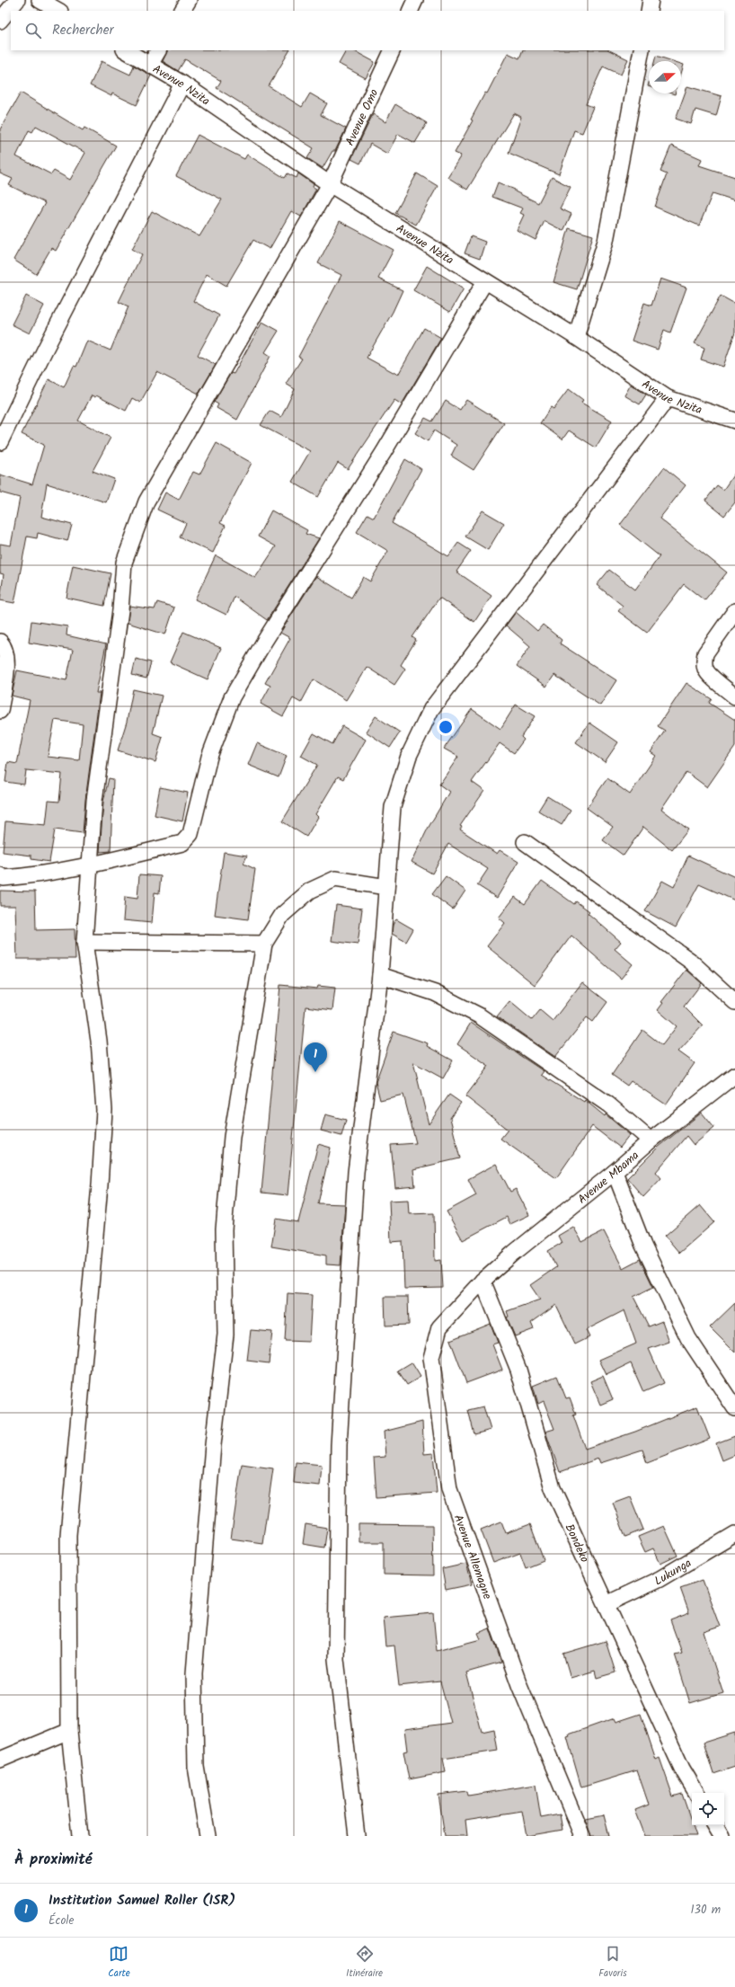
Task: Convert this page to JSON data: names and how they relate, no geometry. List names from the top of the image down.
{
  "streets": {
    "street": [
      "Avenue Nzita",
      "Avenue Omo",
      "Avenue Mbama",
      "Bondeko",
      "Avenue Allemagne",
      "Lukunga"
    ]
  },
  "crossings": [
    ["Avenue Nzita", "Avenue Omo"],
    ["Avenue Mbama", "Bondeko"],
    ["Avenue Mbama", "Avenue Allemagne"],
    ["Bondeko", "Avenue Allemagne"],
    ["Bondeko", "Lukunga"]
  ],
  "north": "right",
  "page": {
    "search": "Rechercher",
    "pins": "1",
    "heading": "À proximité",
    "list": [
      {
        "mark": "1",
        "name": "Institution Samuel Roller (ISR)",
        "note": "École",
        "value": "130 m"
      }
    ],
    "nav": ["Carte", "Itinéraire", "Favoris"]
  }
}
